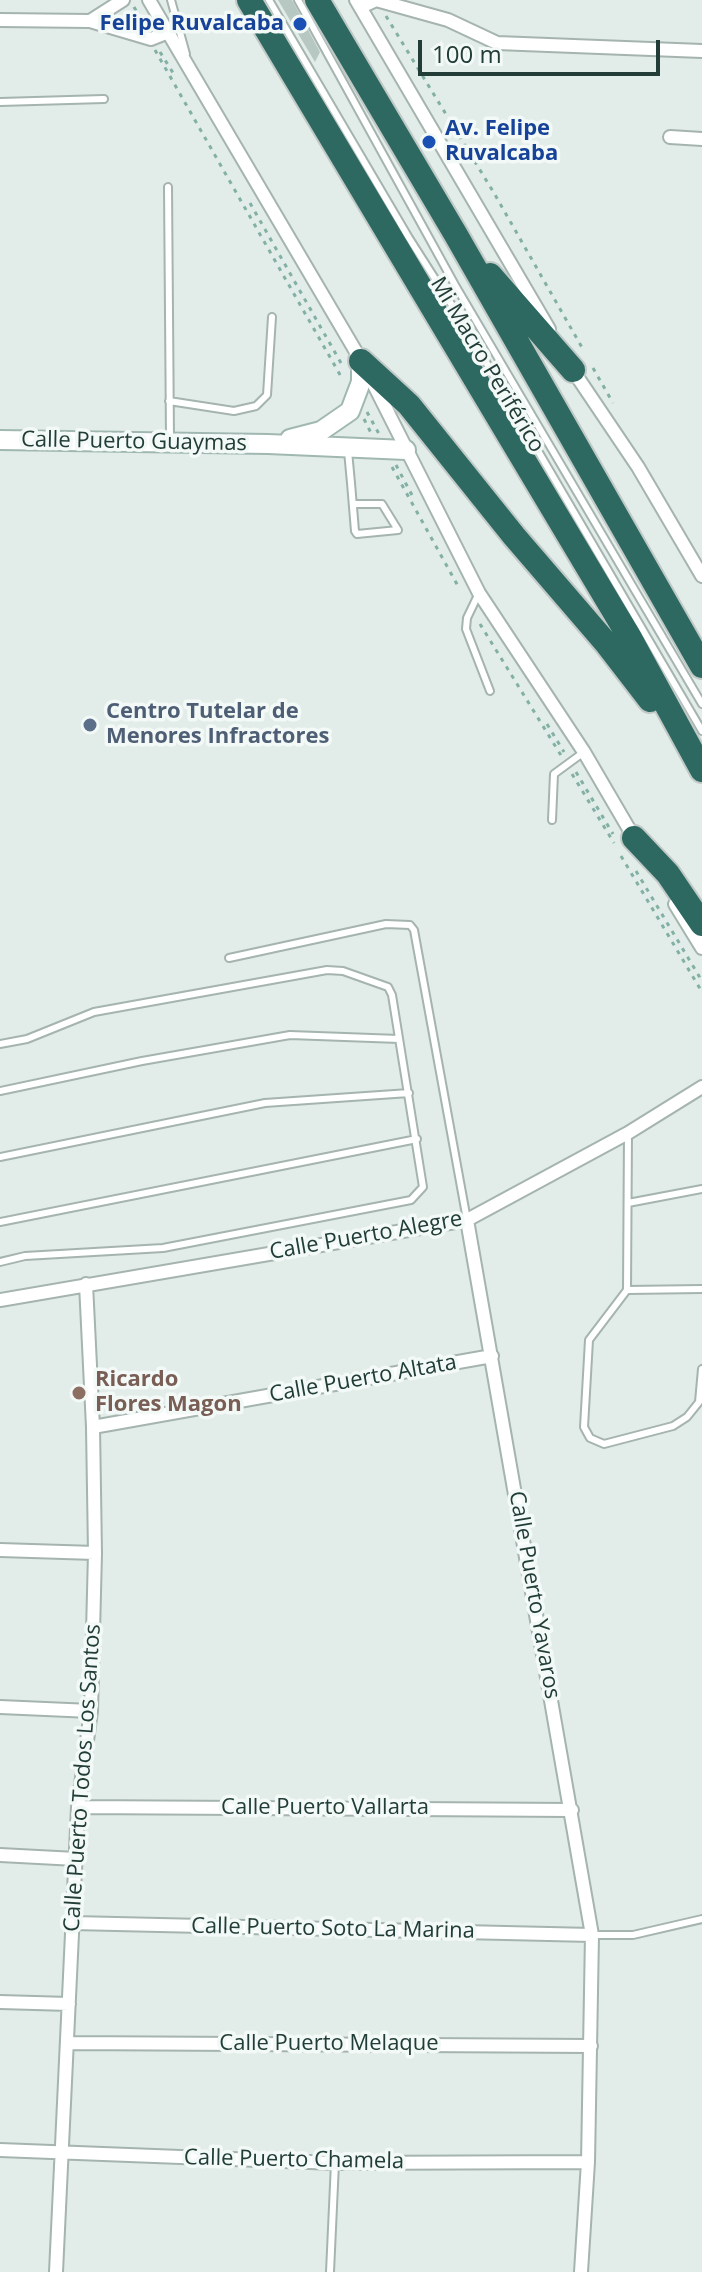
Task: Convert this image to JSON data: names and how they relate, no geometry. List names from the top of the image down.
{
  "streets": {
    "street": [
      "Calle Puerto Guaymas",
      "Calle Puerto Alegre",
      "Calle Puerto Altata",
      "Calle Puerto Yavaros",
      "Calle Puerto Todos Los Santos",
      "Calle Puerto Vallarta",
      "Calle Puerto Soto La Marina",
      "Calle Puerto Melaque",
      "Calle Puerto Chamela"
    ],
    "lane": ["Mi Macro Periférico"]
  },
  "crossings": [
    ["Calle Puerto Alegre", "Calle Puerto Yavaros"],
    ["Calle Puerto Alegre", "Calle Puerto Todos Los Santos"],
    ["Calle Puerto Altata", "Calle Puerto Yavaros"],
    ["Calle Puerto Altata", "Calle Puerto Todos Los Santos"],
    ["Calle Puerto Yavaros", "Calle Puerto Vallarta"],
    ["Calle Puerto Yavaros", "Calle Puerto Soto La Marina"],
    ["Calle Puerto Yavaros", "Calle Puerto Melaque"],
    ["Calle Puerto Yavaros", "Calle Puerto Chamela"],
    ["Calle Puerto Todos Los Santos", "Calle Puerto Vallarta"],
    ["Calle Puerto Todos Los Santos", "Calle Puerto Soto La Marina"],
    ["Calle Puerto Todos Los Santos", "Calle Puerto Melaque"],
    ["Calle Puerto Todos Los Santos", "Calle Puerto Chamela"]
  ],
  "places": [
    "Felipe Ruvalcaba",
    "Av. Felipe Ruvalcaba",
    "Centro Tutelar de Menores Infractores",
    "Ricardo Flores Magon"
  ],
  "scale_bar": "100 m"
}
